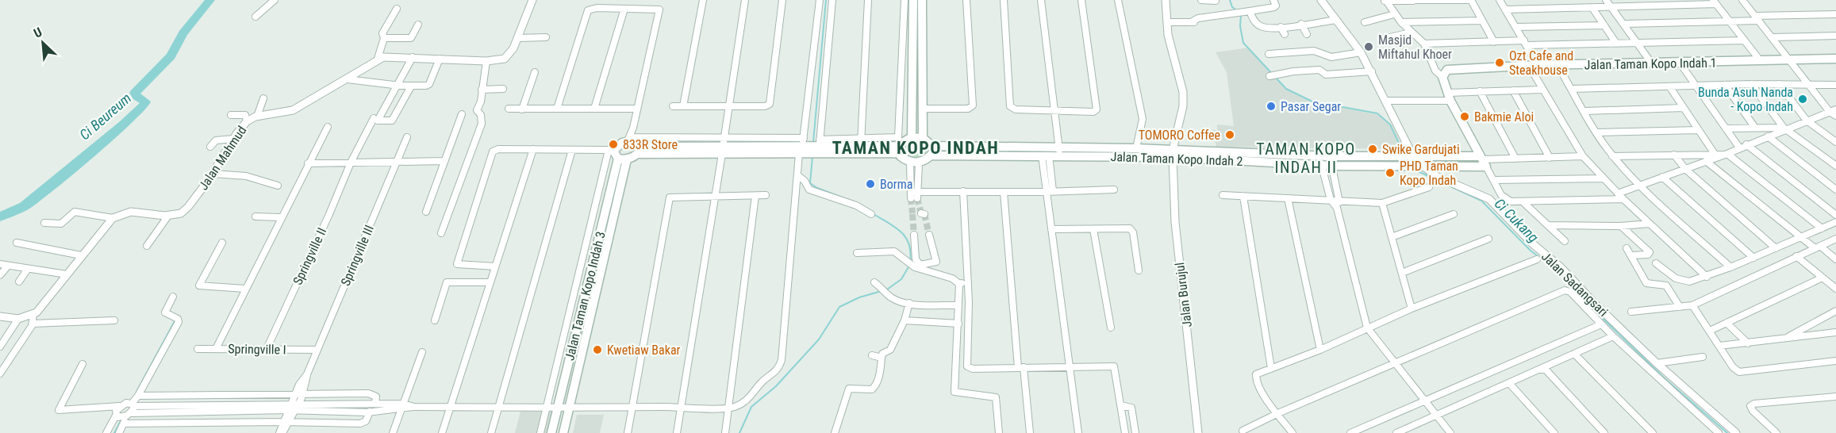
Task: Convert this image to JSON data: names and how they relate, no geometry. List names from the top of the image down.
{
  "streets": {
    "main road": ["Jalan Taman Kopo Indah 1", "Jalan Taman Kopo Indah 2", "Jalan Taman Kopo Indah 3"],
    "street": [
      "Jalan Mahmud",
      "Springville III",
      "Springville II",
      "Jalan Sadangsari",
      "Jalan Burujul",
      "Springville I"
    ]
  },
  "crossings": [
    ["Jalan Taman Kopo Indah 2", "Jalan Sadangsari"],
    ["Jalan Taman Kopo Indah 2", "Jalan Burujul"],
    ["Springville III", "Springville I"],
    ["Springville II", "Springville I"]
  ],
  "districts": ["TAMAN KOPO INDAH", "TAMAN KOPO INDAH II"],
  "water": ["Ci Beureum", "Ci Cukang"],
  "places": [
    "Masjid Miftahul Khoer",
    "Ozt Cafe and Steakhouse",
    "Bunda Asuh Nanda - Kopo Indah",
    "Pasar Segar",
    "Bakmie Aloi",
    "TOMORO Coffee",
    "833R Store",
    "Swike Gardujati",
    "PHD Taman Kopo Indah",
    "Borma",
    "Kwetiaw Bakar"
  ],
  "north": "top left"
}
